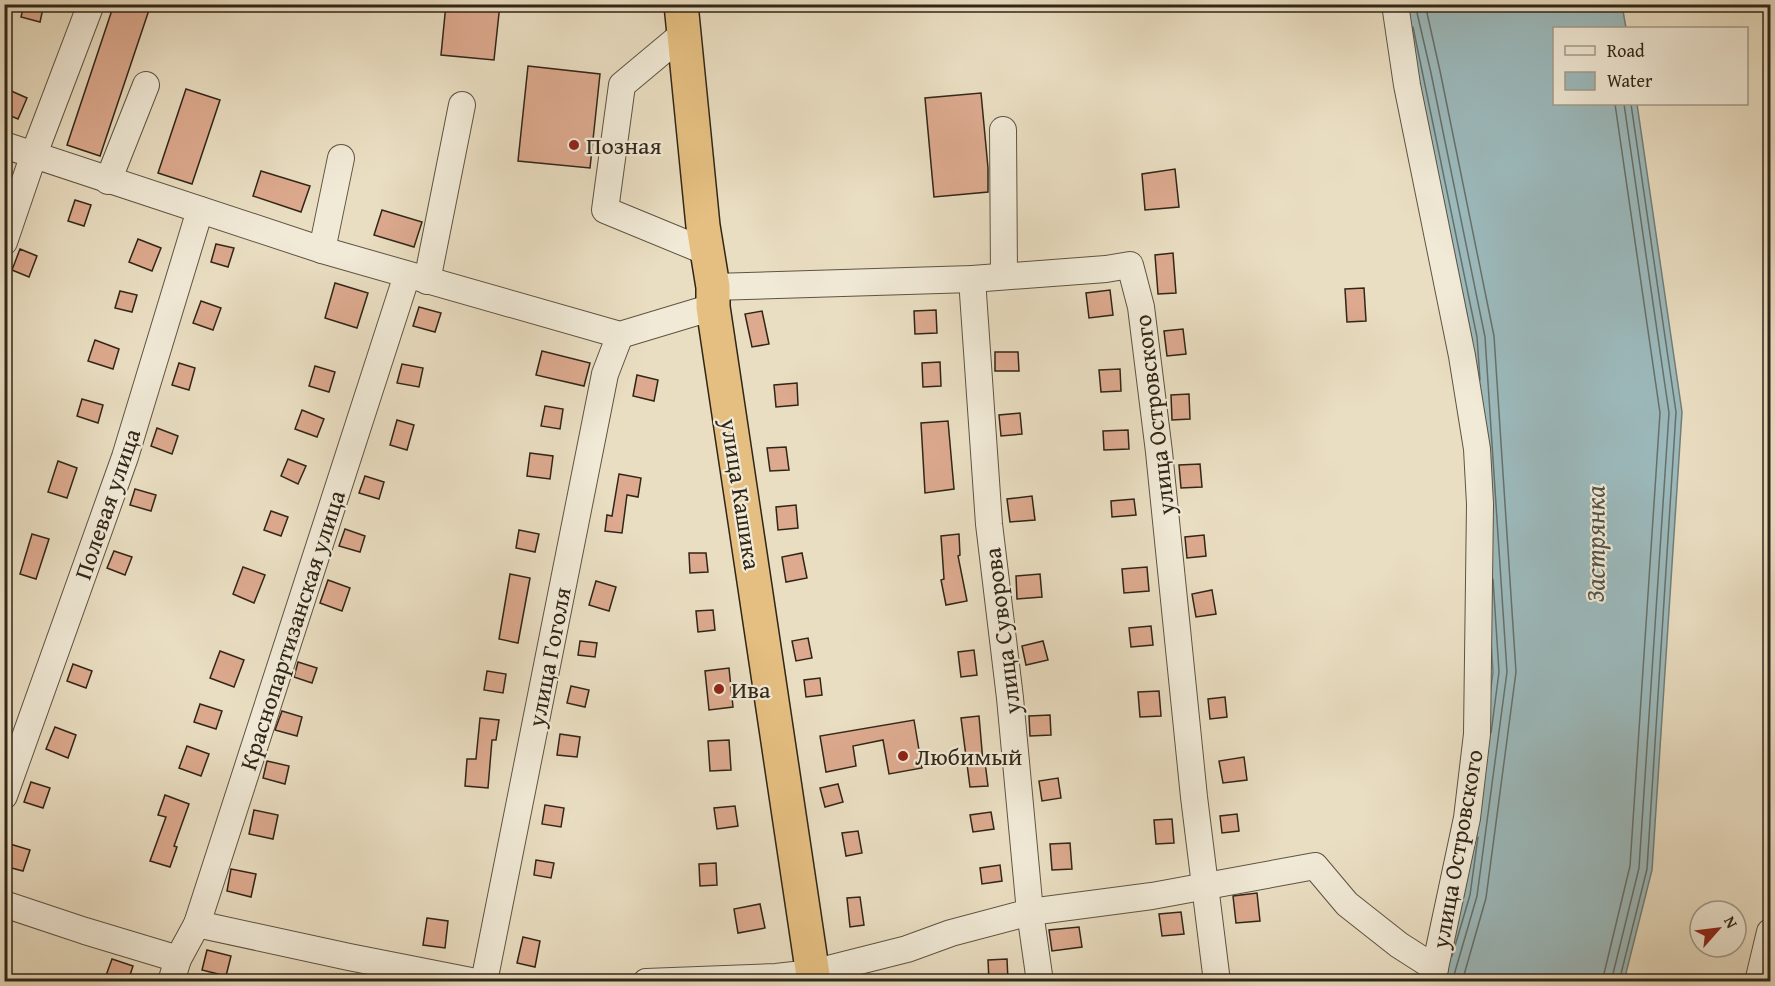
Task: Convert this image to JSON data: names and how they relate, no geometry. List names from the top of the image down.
{
  "streets": {
    "highway": ["улица Кашика"],
    "street": [
      "улица Островского",
      "Полевая улица",
      "Краснопартизанская улица",
      "улица Суворова",
      "улица Гоголя"
    ]
  },
  "crossings": [
    ["улица Островского", "улица Кашика"],
    ["улица Островского", "улица Суворова"],
    ["улица Островского", "улица Гоголя"]
  ],
  "water": ["Застрянка"],
  "places": ["Позная", "Ива", "Любимый"],
  "legend": ["Road", "Water"],
  "north": "top right"
}
